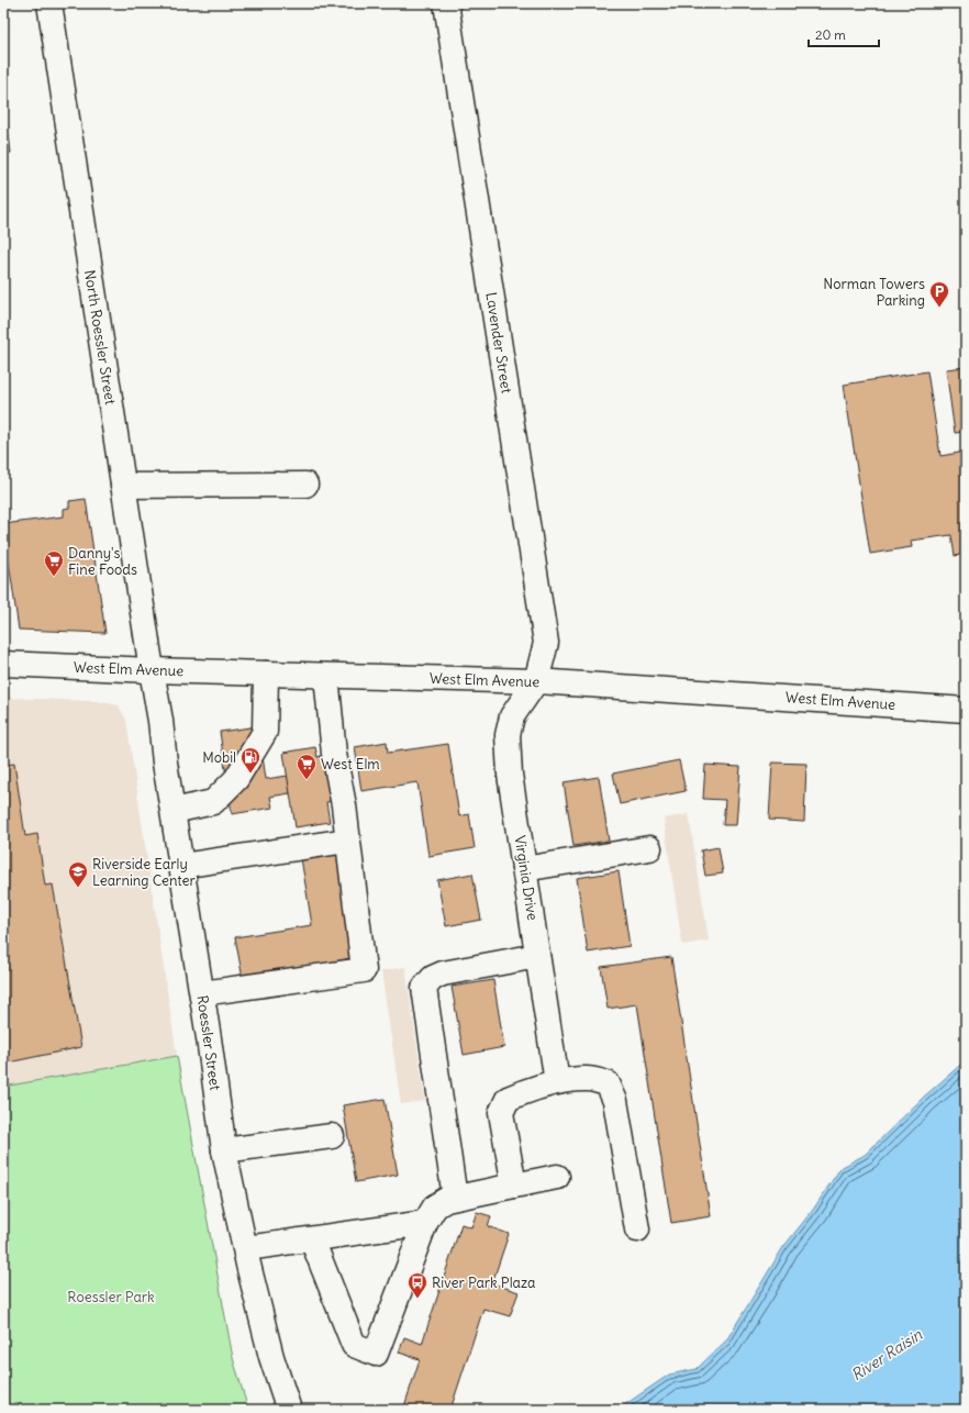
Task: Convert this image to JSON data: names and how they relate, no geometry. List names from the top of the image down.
{
  "streets": {
    "street": [
      "North Roessler Street",
      "Lavender Street",
      "West Elm Avenue",
      "Virginia Drive",
      "Roessler Street"
    ]
  },
  "crossings": [
    ["North Roessler Street", "West Elm Avenue"],
    ["North Roessler Street", "Roessler Street"],
    ["Lavender Street", "West Elm Avenue"],
    ["Lavender Street", "Virginia Drive"],
    ["West Elm Avenue", "Virginia Drive"],
    ["West Elm Avenue", "Roessler Street"]
  ],
  "water": ["River Raisin"],
  "parks": ["Roessler Park"],
  "places": {
    "parking": ["Norman Towers Parking"],
    "supermarket": ["Danny's Fine Foods", "West Elm"],
    "fuel station": ["Mobil"],
    "school or university": ["Riverside Early Learning Center"],
    "bus stop": ["River Park Plaza"]
  },
  "scale_bar": "20 m"
}
